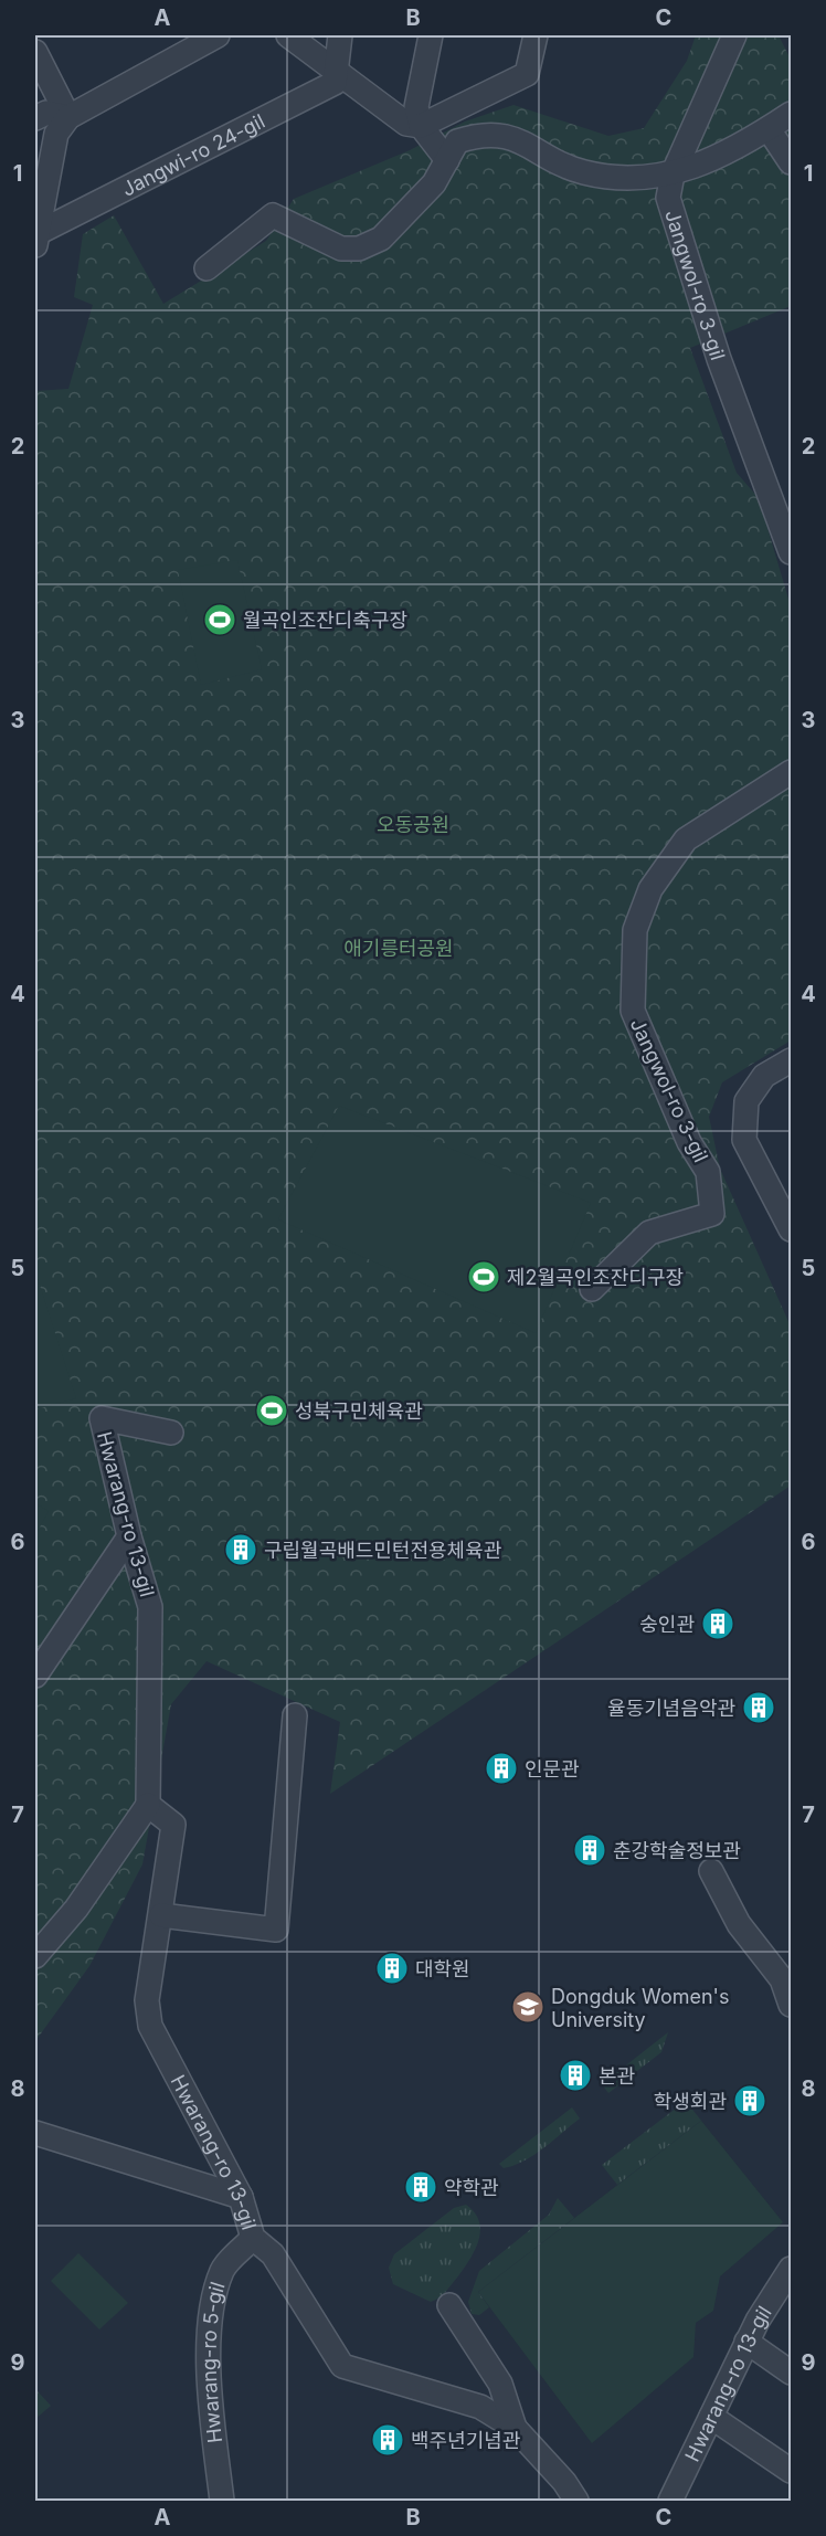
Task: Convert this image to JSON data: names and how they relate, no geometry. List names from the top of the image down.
{
  "streets": {
    "street": [
      "Jangwi-ro 24-gil",
      "Jangwol-ro 3-gil",
      "Hwarang-ro 13-gil",
      "Hwarang-ro 5-gil"
    ]
  },
  "crossings": [
    ["Hwarang-ro 13-gil", "Hwarang-ro 5-gil"]
  ],
  "parks": ["오동공원", "애기릉터공원"],
  "places": {
    "sports": ["월곡인조잔디축구장", "제2월곡인조잔디구장", "성북구민체육관"],
    "building": [
      "구립월곡배드민턴전용체육관",
      "숭인관",
      "율동기념음악관",
      "인문관",
      "춘강학술정보관",
      "대학원",
      "본관",
      "학생회관",
      "약학관",
      "백주년기념관"
    ],
    "school or university": ["Dongduk Women's University"]
  },
  "grid": {
    "columns": ["A", "B", "C"],
    "rows": [
      "1",
      "2",
      "3",
      "4",
      "5",
      "6",
      "7",
      "8",
      "9"
    ]
  }
}
